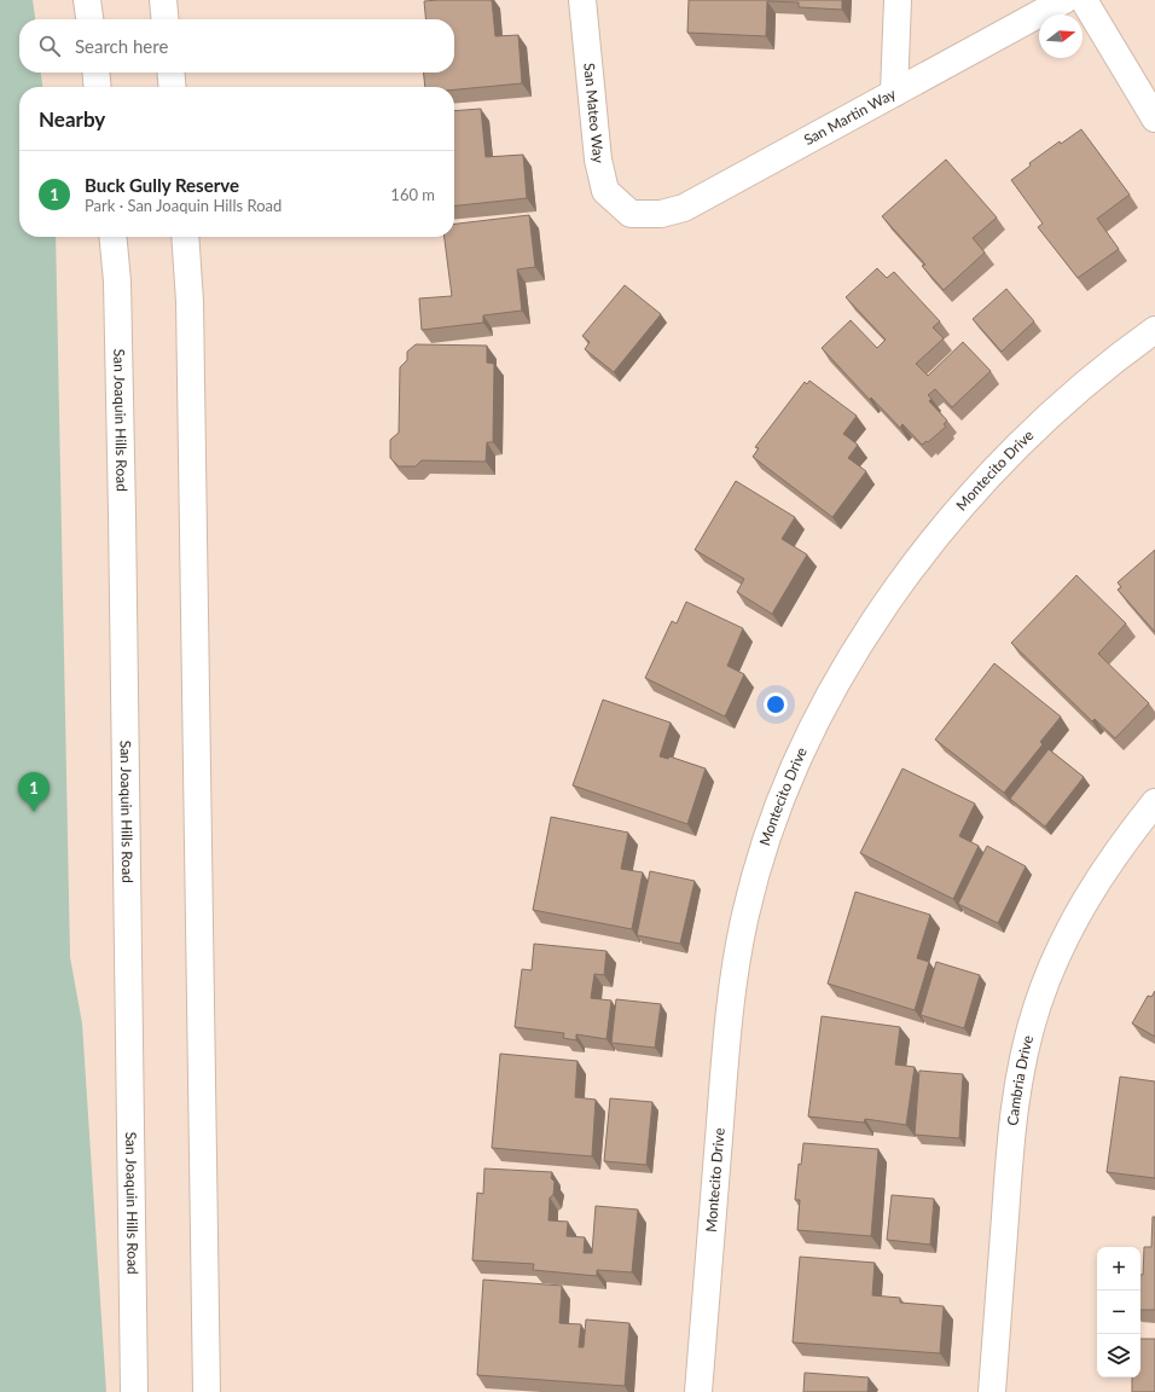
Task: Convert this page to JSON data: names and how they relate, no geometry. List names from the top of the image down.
{
  "streets": {
    "street": [
      "San Mateo Way",
      "San Martin Way",
      "San Joaquin Hills Road",
      "Montecito Drive",
      "Cambria Drive"
    ]
  },
  "crossings": [
    ["San Mateo Way", "San Martin Way"]
  ],
  "north": "right",
  "page": {
    "search": "Search here",
    "heading": "Nearby",
    "list": [
      {
        "mark": "1",
        "name": "Buck Gully Reserve",
        "note": "Park · San Joaquin Hills Road",
        "value": "160 m"
      }
    ],
    "pins": "1",
    "map_buttons": ["+", "−"]
  }
}
